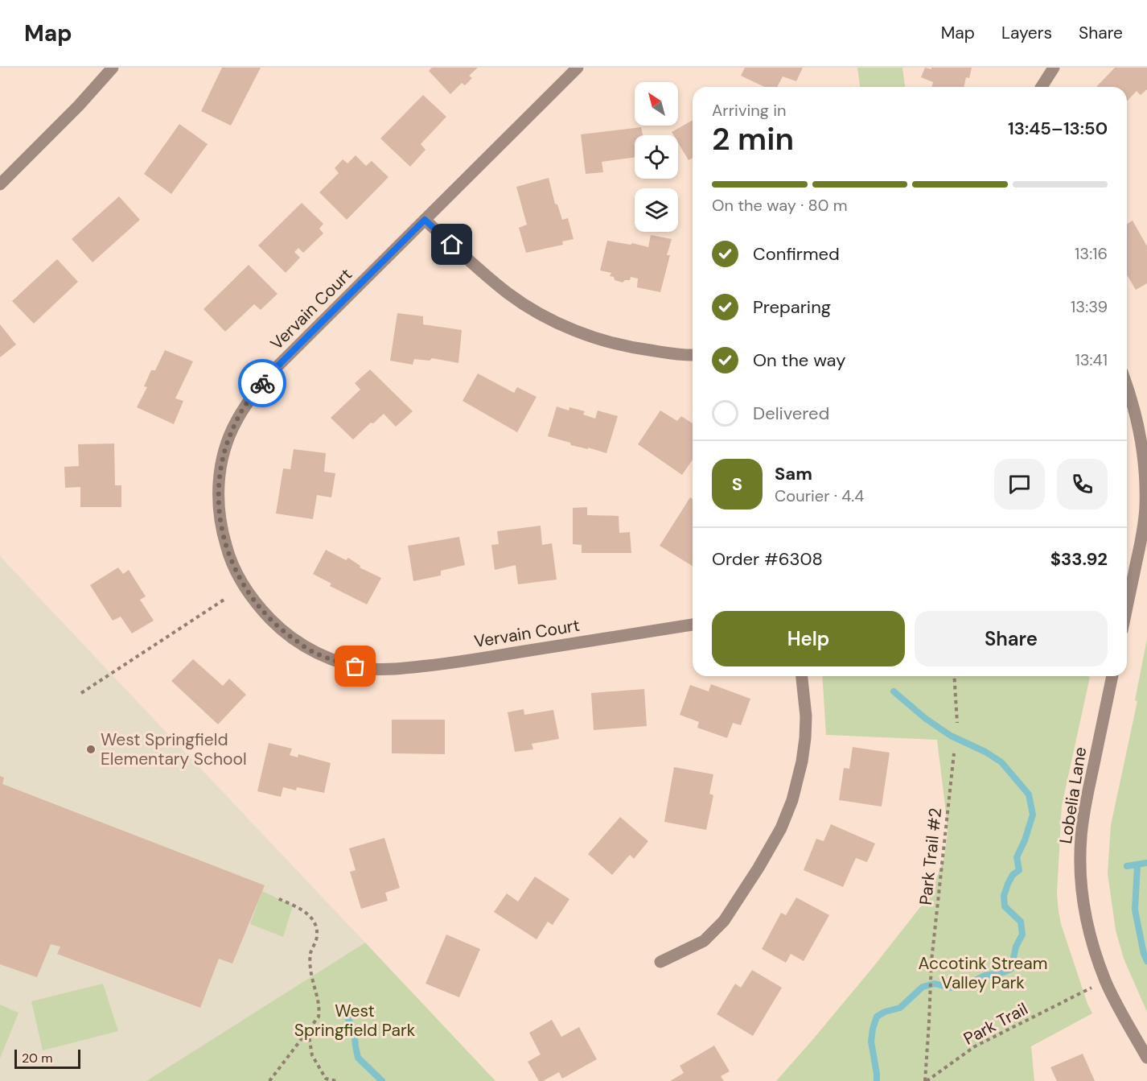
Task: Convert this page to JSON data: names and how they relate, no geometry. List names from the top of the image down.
{
  "streets": {
    "street": ["Vervain Court", "Lobelia Lane"],
    "path": ["Park Trail #2", "Park Trail"]
  },
  "crossings": [
    ["Lobelia Lane", "Park Trail"],
    ["Park Trail #2", "Park Trail"]
  ],
  "parks": ["Accotink Stream Valley Park", "West Springfield Park"],
  "places": ["West Springfield Elementary School"],
  "scale_bar": "20 m",
  "north": "top left",
  "page": {
    "header": "Map",
    "nav": ["Map", "Layers", "Share"],
    "heading": ["2 min", "Arriving in", "13:45–13:50"],
    "panel": [
      "Sam",
      "Courier · 4.4",
      "Order #6308",
      "$33.92"
    ],
    "bar": "On the way · 80 m",
    "list": [
      ["Confirmed", "13:16"],
      ["Preparing", "13:39"],
      ["On the way", "13:41"],
      "Delivered"
    ],
    "round": "S",
    "buttons": ["Help", "Share"],
    "scale": "20 m"
  }
}
